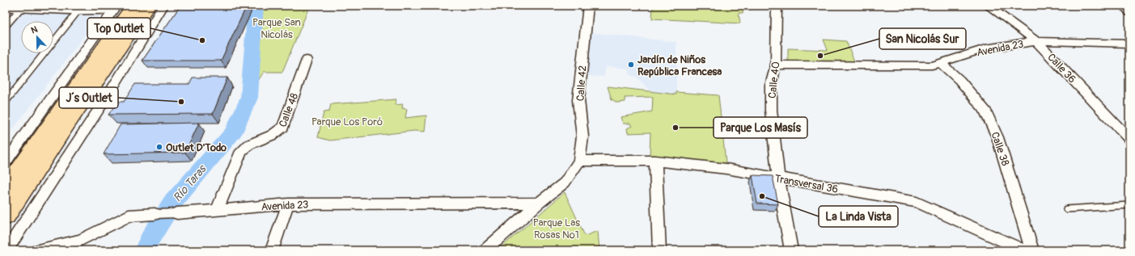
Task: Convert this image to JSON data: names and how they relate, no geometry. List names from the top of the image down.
{
  "streets": {
    "street": [
      "Avenida 23",
      "Calle 36",
      "Calle 40",
      "Calle 42",
      "Calle 48",
      "Calle 38",
      "Transversal 36"
    ]
  },
  "crossings": [
    ["Avenida 23", "Calle 36"],
    ["Avenida 23", "Calle 40"],
    ["Avenida 23", "Calle 48"],
    ["Avenida 23", "Calle 38"],
    ["Calle 40", "Transversal 36"],
    ["Calle 42", "Transversal 36"]
  ],
  "water": ["Río Taras"],
  "parks": ["Parque San Nicolás", "Parque Los Poró", "Parque Las Rosas Nº1"],
  "places": [
    "Top Outlet",
    "San Nicolás Sur",
    "Jardín de Niños República Francesa",
    "J´s Outlet",
    "Parque Los Masís",
    "Outlet D'Todo",
    "La Linda Vista"
  ],
  "north": "top"
}
